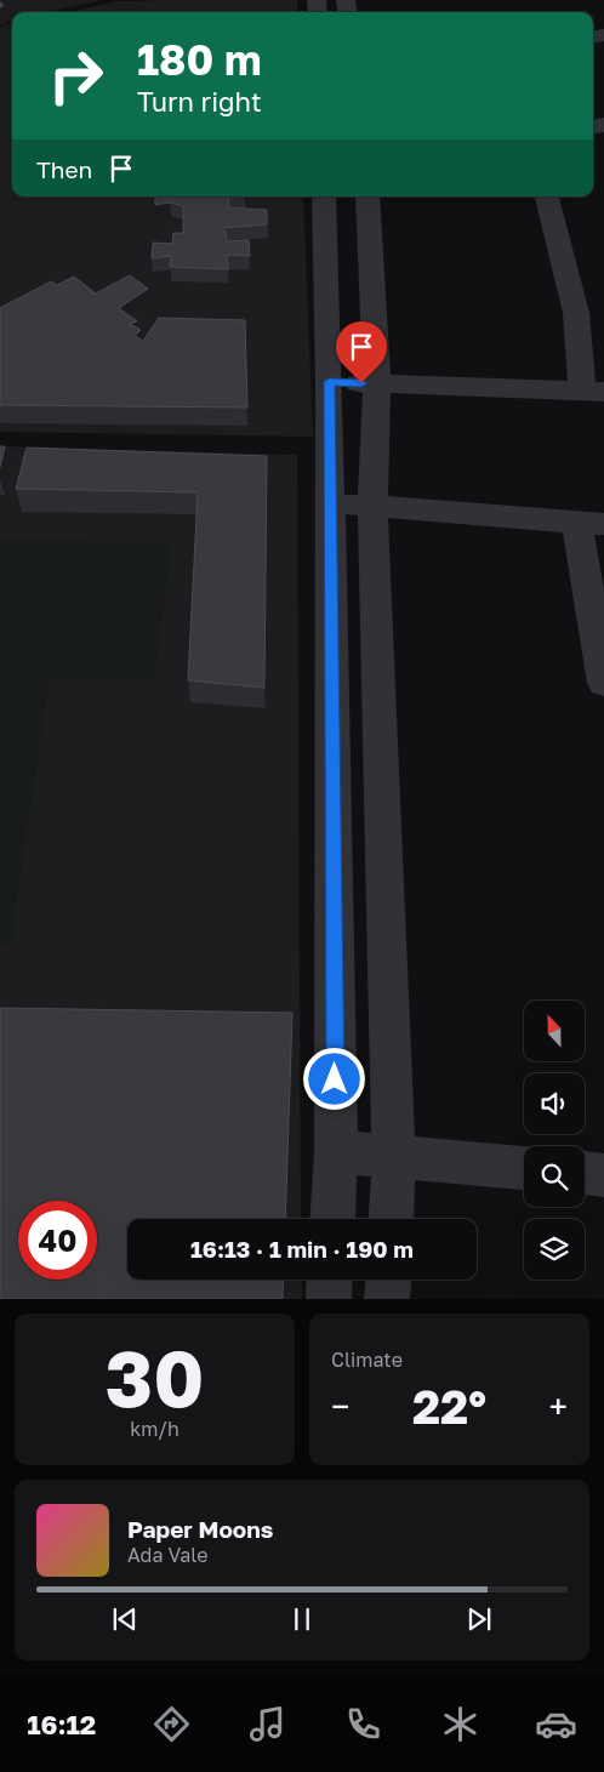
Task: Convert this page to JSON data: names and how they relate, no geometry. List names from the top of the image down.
{
  "north": "top",
  "page": {
    "turn": ["180 m", "Turn right"],
    "then": "Then",
    "limit": "40",
    "trip": "16:13 · 1 min · 190 m",
    "tile": [
      ["30", "km/h"],
      "Climate"
    ],
    "heat": ["−", "22°", "+"],
    "song": ["Paper Moons", "Ada Vale"],
    "tabs": "16:12"
  }
}
